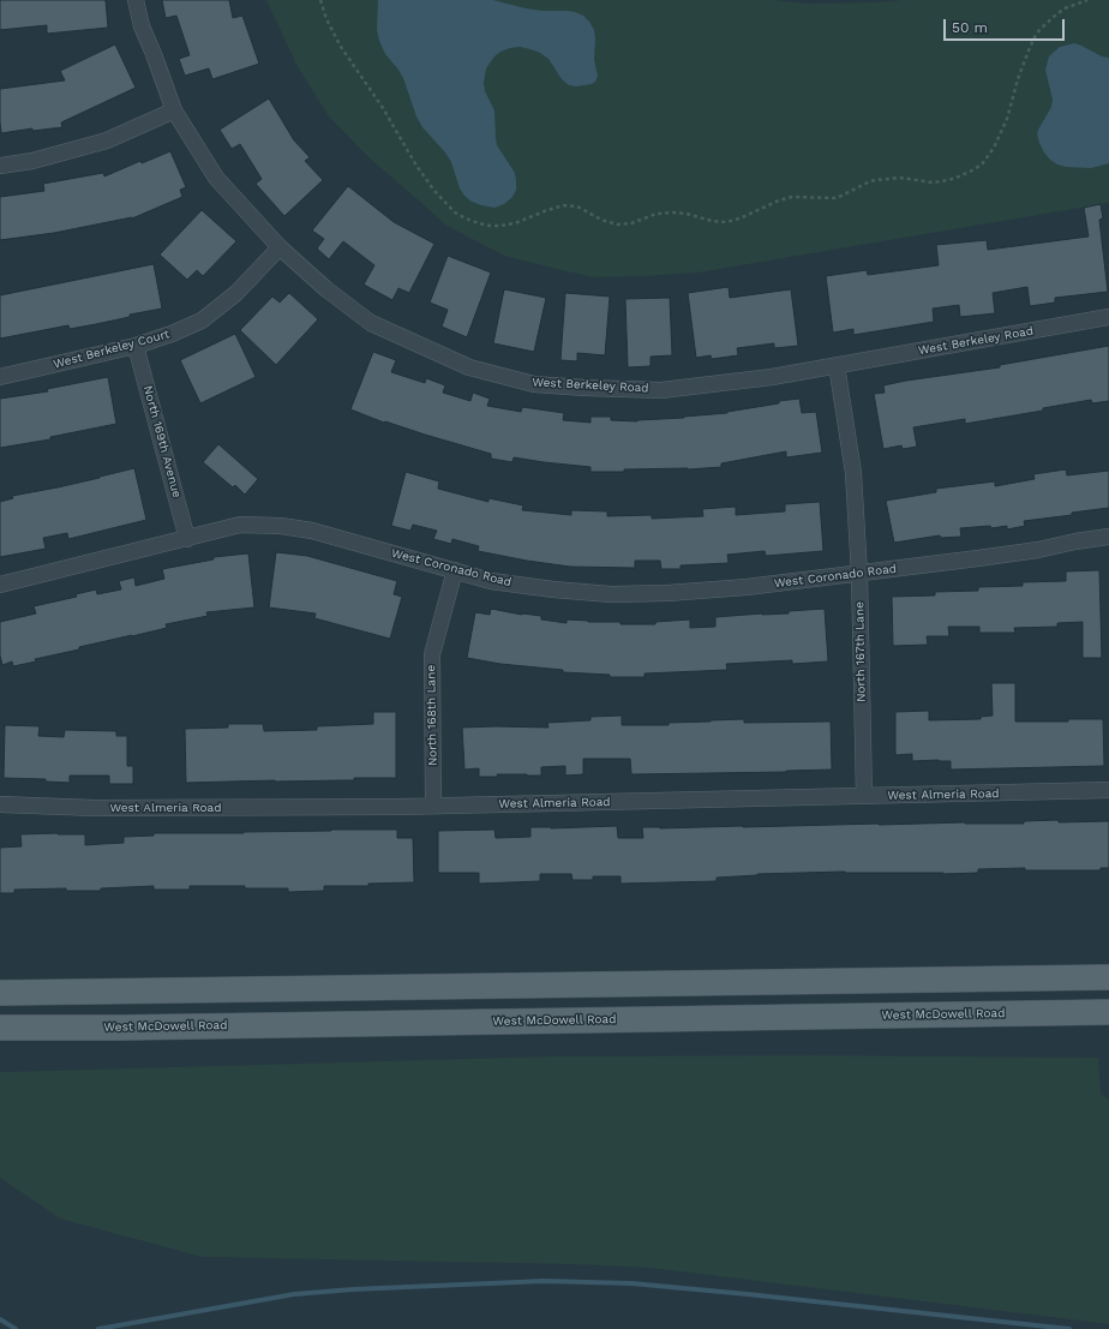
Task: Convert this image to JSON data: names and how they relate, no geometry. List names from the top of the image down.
{
  "streets": {
    "main road": ["West McDowell Road"],
    "street": [
      "West Berkeley Road",
      "West Berkeley Court",
      "North 169th Avenue",
      "West Coronado Road",
      "North 167th Lane",
      "North 168th Lane",
      "West Almeria Road"
    ]
  },
  "crossings": [
    ["West Berkeley Road", "West Berkeley Court"],
    ["West Berkeley Road", "North 167th Lane"],
    ["West Berkeley Court", "North 169th Avenue"],
    ["North 169th Avenue", "West Coronado Road"],
    ["West Coronado Road", "North 167th Lane"],
    ["West Coronado Road", "North 168th Lane"],
    ["North 167th Lane", "West Almeria Road"],
    ["North 168th Lane", "West Almeria Road"]
  ],
  "scale_bar": "50 m"
}
